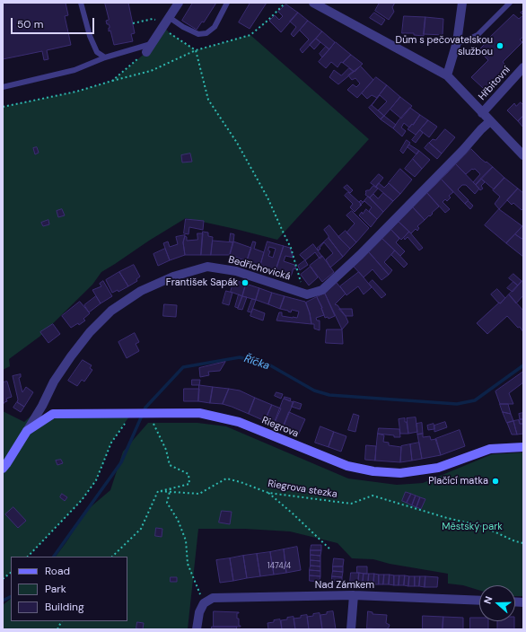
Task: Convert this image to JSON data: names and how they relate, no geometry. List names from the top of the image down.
{
  "streets": {
    "street": [
      "Hřbitovní",
      "Bedřichovická",
      "Riegrova",
      "Nad Zámkem"
    ],
    "path": ["Riegrova stezka"]
  },
  "crossings": [
    ["Bedřichovická", "Riegrova"]
  ],
  "water": ["Říčka"],
  "parks": ["Městský park"],
  "places": ["Dům s pečovatelskou službou", "František Sapák", "Plačící matka"],
  "house_numbers": ["1474/4"],
  "legend": ["Road", "Park", "Building"],
  "scale_bar": "50 m",
  "north": "left"
}
